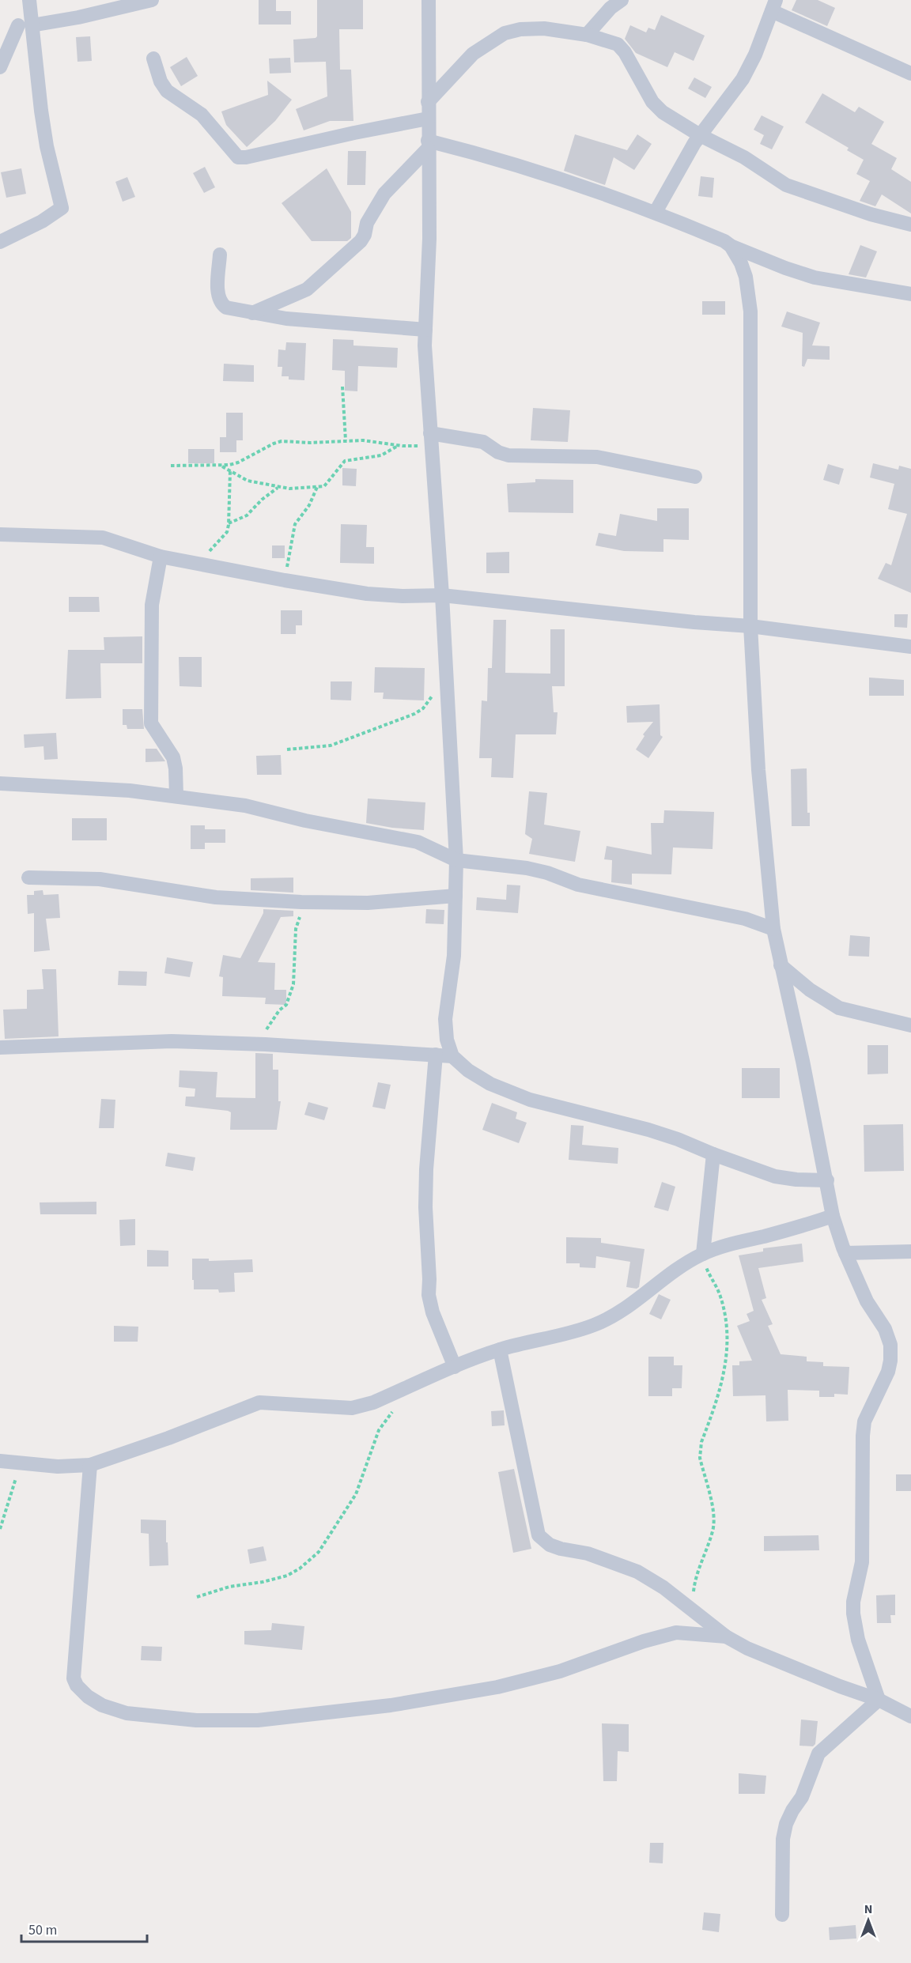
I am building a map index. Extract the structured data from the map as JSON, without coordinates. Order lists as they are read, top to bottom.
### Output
{
  "scale_bar": "50 m",
  "north": "top"
}
